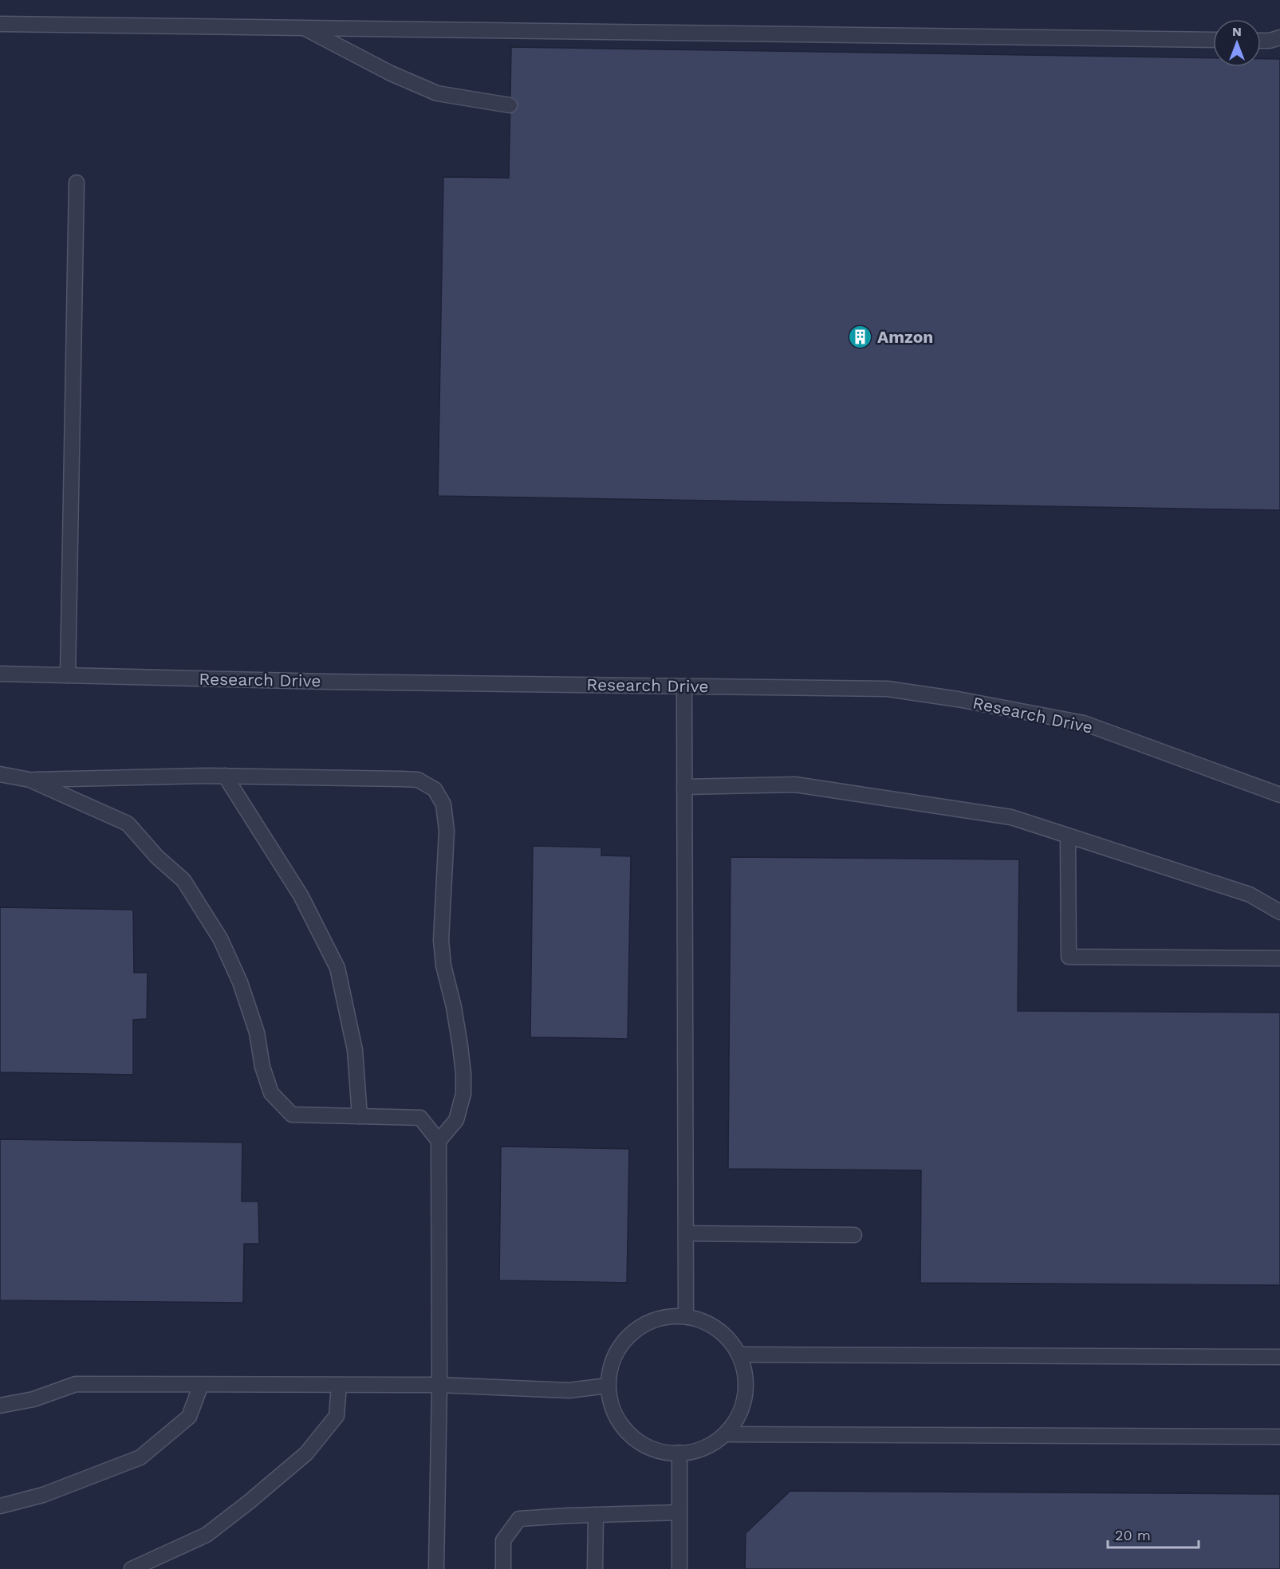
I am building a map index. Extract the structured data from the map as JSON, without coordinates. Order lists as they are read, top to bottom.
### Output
{
  "streets": {
    "street": ["Research Drive"]
  },
  "places": {
    "building": ["Amzon"]
  },
  "scale_bar": "20 m",
  "north": "top"
}
